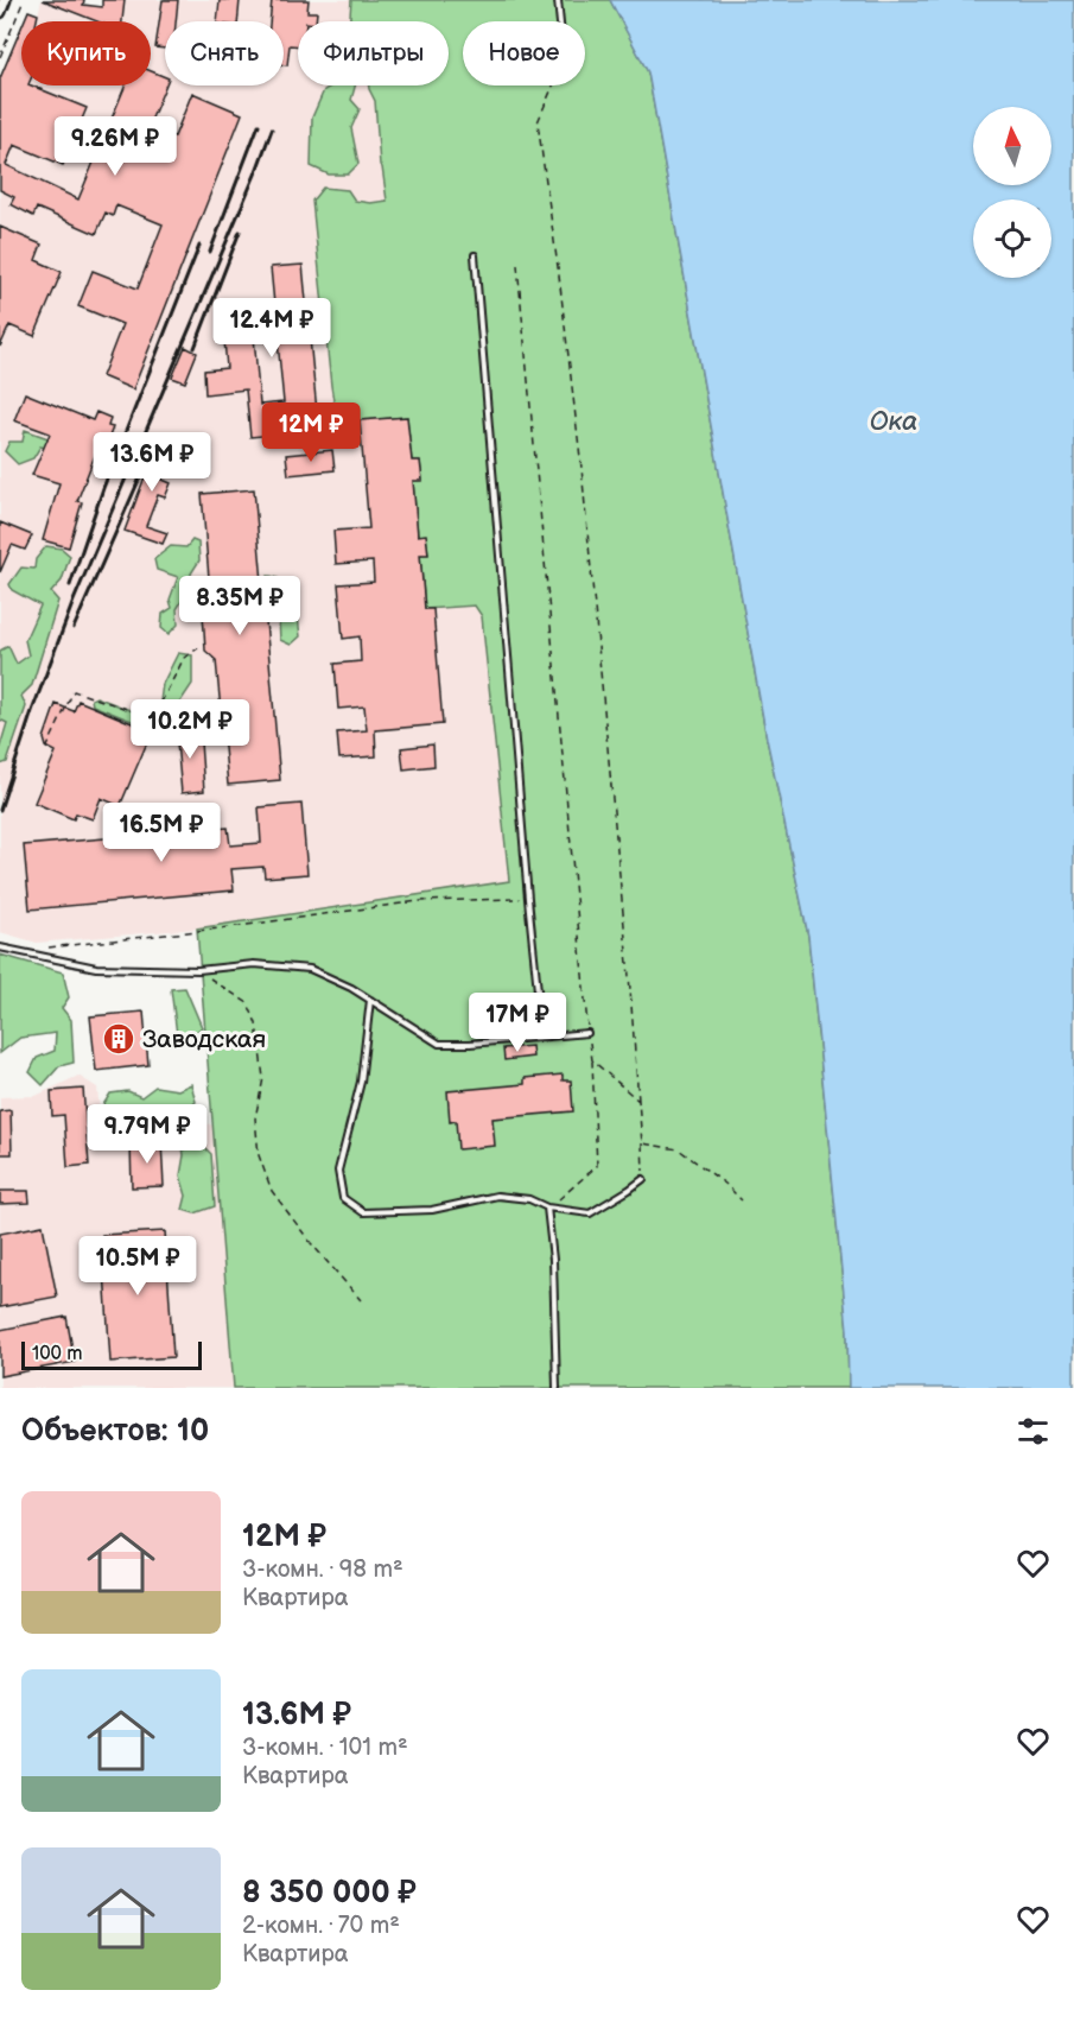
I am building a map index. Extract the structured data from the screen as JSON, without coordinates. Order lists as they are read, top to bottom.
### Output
{
  "water": ["Ока"],
  "places": {
    "building": ["Заводская"]
  },
  "scale_bar": "100 m",
  "north": "top",
  "page": {
    "chip": [
      "Купить",
      "Снять",
      "Фильтры",
      "Новое"
    ],
    "price": [
      "9.26M ₽",
      "12.4M ₽",
      "12M ₽",
      "13.6M ₽",
      "8.35M ₽",
      "10.2M ₽",
      "16.5M ₽",
      "17M ₽",
      "9.79M ₽",
      "10.5M ₽"
    ],
    "scale": "100 m",
    "heading": "Объектов: 10",
    "list": [
      {
        "name": "12M ₽",
        "note": "3-комн. · 98 m² · Квартира"
      },
      {
        "name": "13.6M ₽",
        "note": "3-комн. · 101 m² · Квартира"
      },
      {
        "name": "8 350 000 ₽",
        "note": "2-комн. · 70 m² · Квартира"
      }
    ]
  }
}
